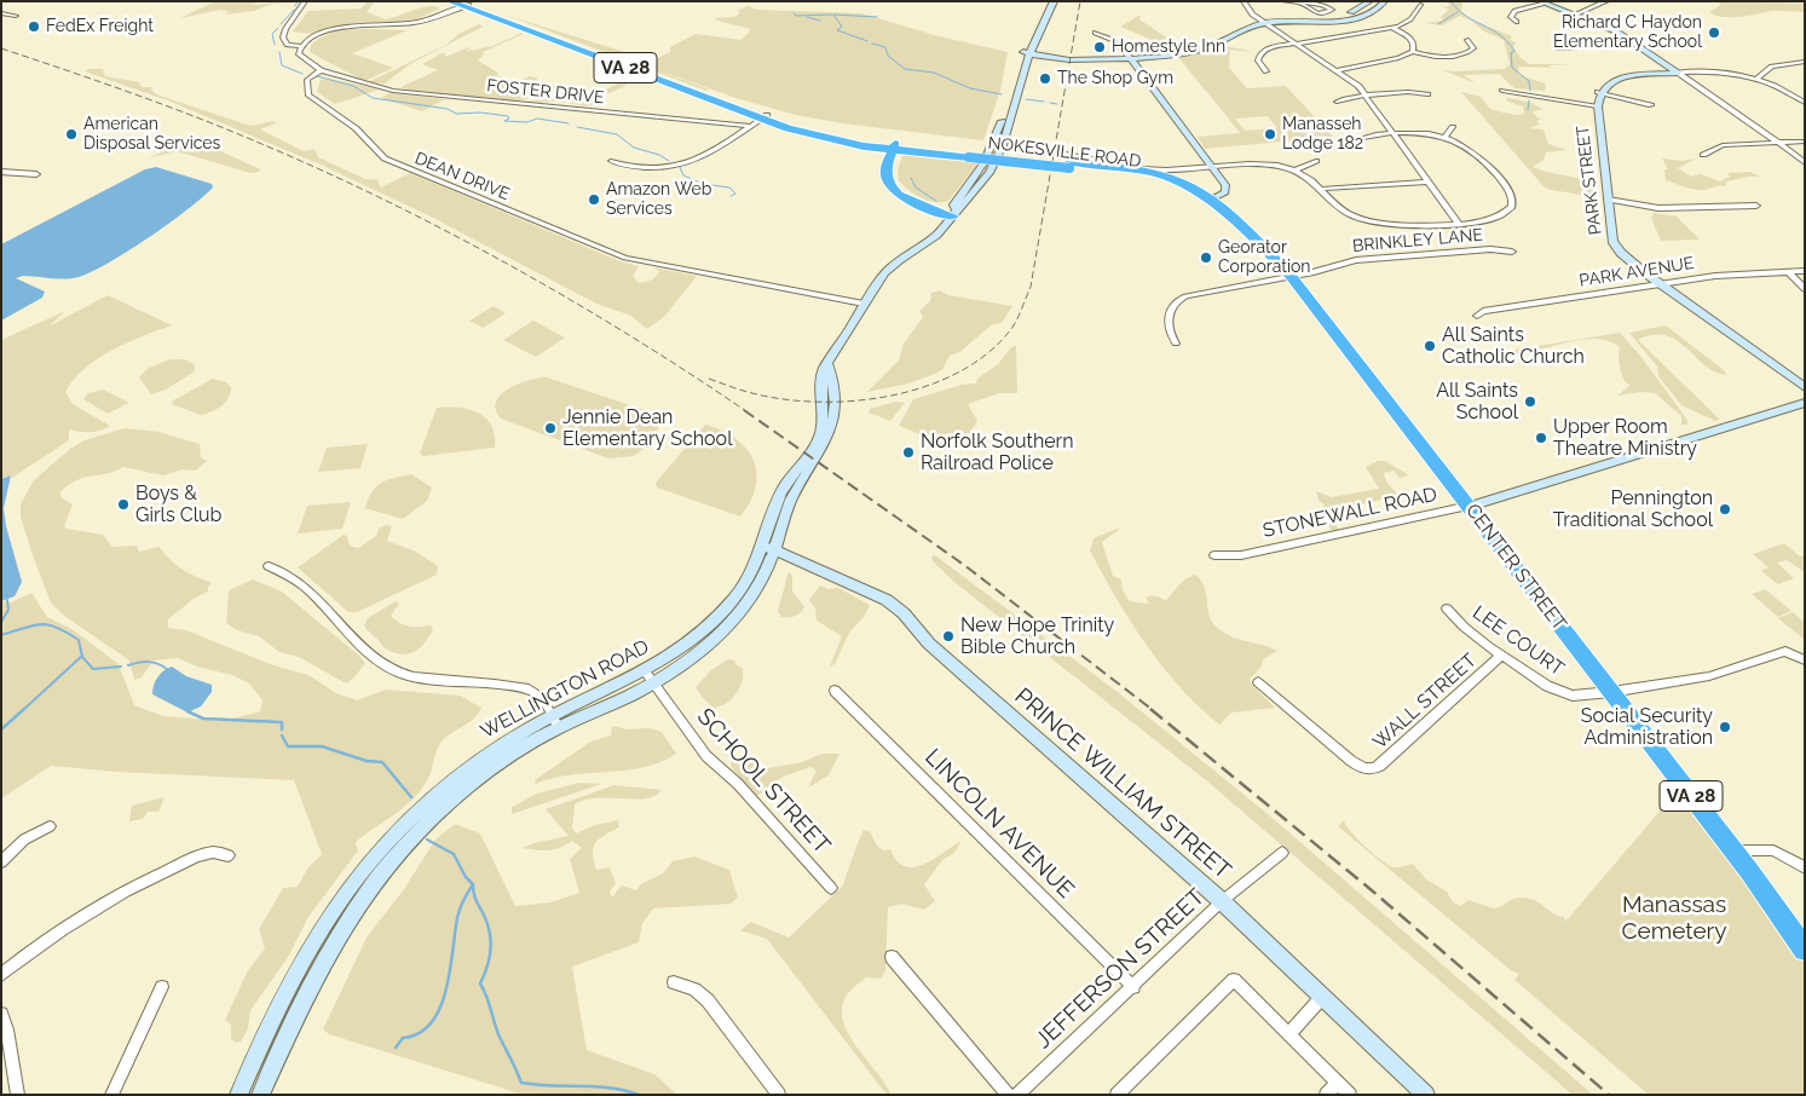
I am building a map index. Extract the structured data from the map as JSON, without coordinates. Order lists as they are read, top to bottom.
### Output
{
  "streets": {
    "highway": ["VA 28", "NOKESVILLE ROAD", "CENTER STREET"],
    "street": [
      "FOSTER DRIVE",
      "DEAN DRIVE",
      "PARK STREET",
      "BRINKLEY LANE",
      "PARK AVENUE",
      "STONEWALL ROAD",
      "LEE COURT",
      "WELLINGTON ROAD",
      "WALL STREET",
      "SCHOOL STREET",
      "PRINCE WILLIAM STREET",
      "LINCOLN AVENUE",
      "JEFFERSON STREET"
    ]
  },
  "crossings": [
    ["VA 28", "CENTER STREET"],
    ["FOSTER DRIVE", "DEAN DRIVE"],
    ["NOKESVILLE ROAD", "CENTER STREET"],
    ["DEAN DRIVE", "WELLINGTON ROAD"],
    ["PARK STREET", "PARK AVENUE"],
    ["BRINKLEY LANE", "CENTER STREET"],
    ["STONEWALL ROAD", "CENTER STREET"],
    ["CENTER STREET", "LEE COURT"],
    ["LEE COURT", "WALL STREET"],
    ["WELLINGTON ROAD", "SCHOOL STREET"],
    ["WELLINGTON ROAD", "PRINCE WILLIAM STREET"],
    ["PRINCE WILLIAM STREET", "JEFFERSON STREET"],
    ["LINCOLN AVENUE", "JEFFERSON STREET"]
  ],
  "parks": ["Manassas Cemetery"],
  "places": [
    "FedEx Freight",
    "Richard C Haydon Elementary School",
    "Homestyle Inn",
    "The Shop Gym",
    "American Disposal Services",
    "Manasseh Lodge 182",
    "Amazon Web Services",
    "Georator Corporation",
    "All Saints Catholic Church",
    "All Saints School",
    "Jennie Dean Elementary School",
    "Upper Room Theatre Ministry",
    "Norfolk Southern Railroad Police",
    "Boys & Girls Club",
    "Pennington Traditional School",
    "New Hope Trinity Bible Church",
    "Social Security Administration"
  ]
}
